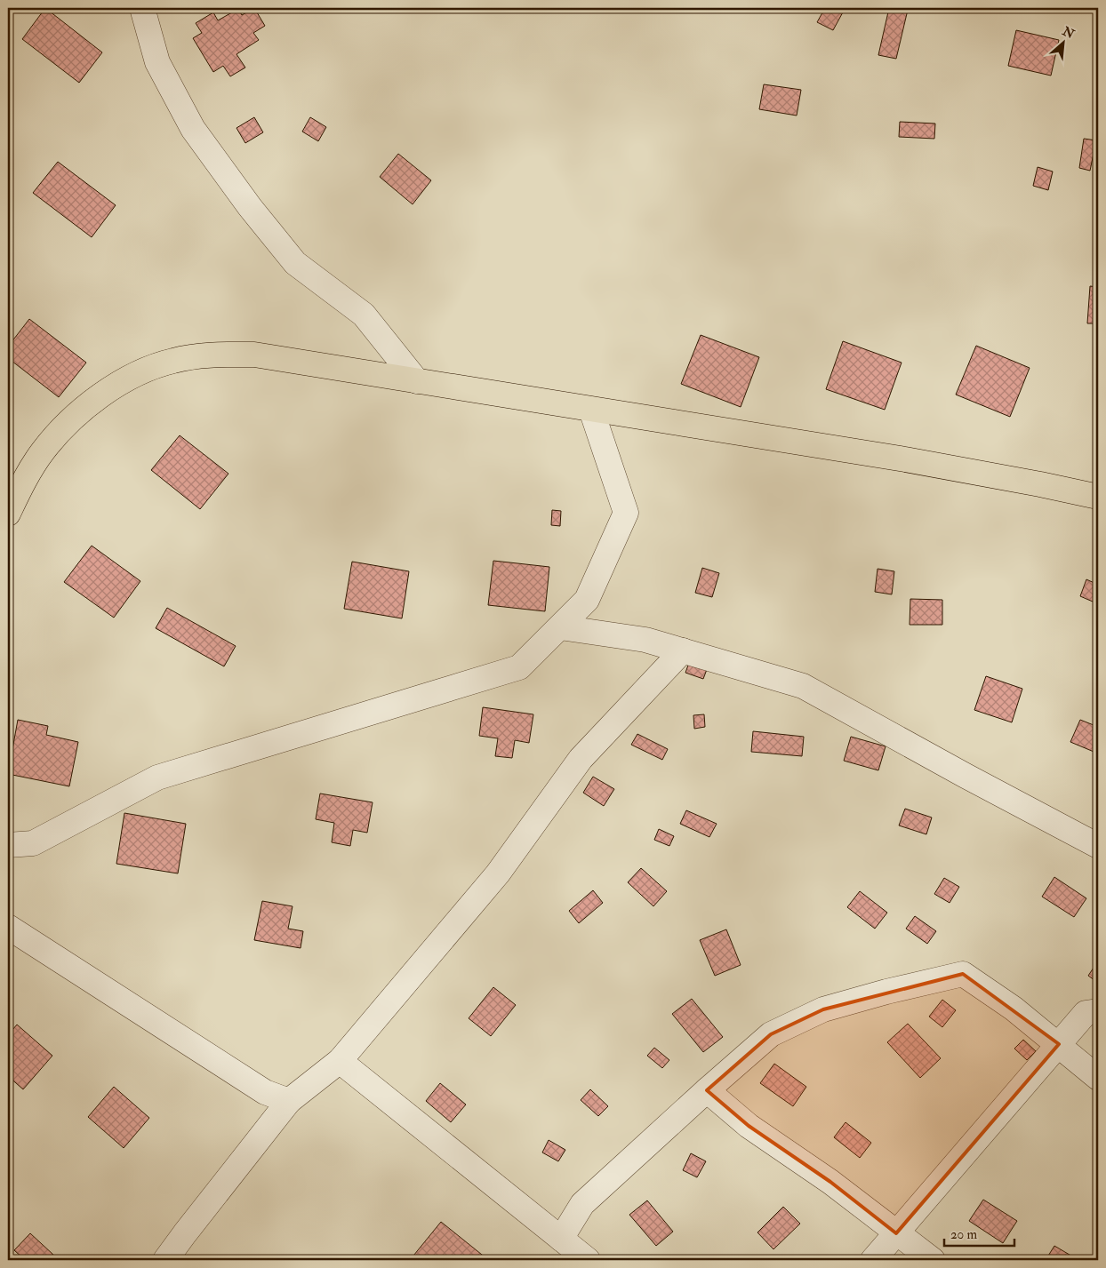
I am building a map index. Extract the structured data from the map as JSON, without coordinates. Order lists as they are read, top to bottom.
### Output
{
  "scale_bar": "20 m",
  "north": "top right"
}
